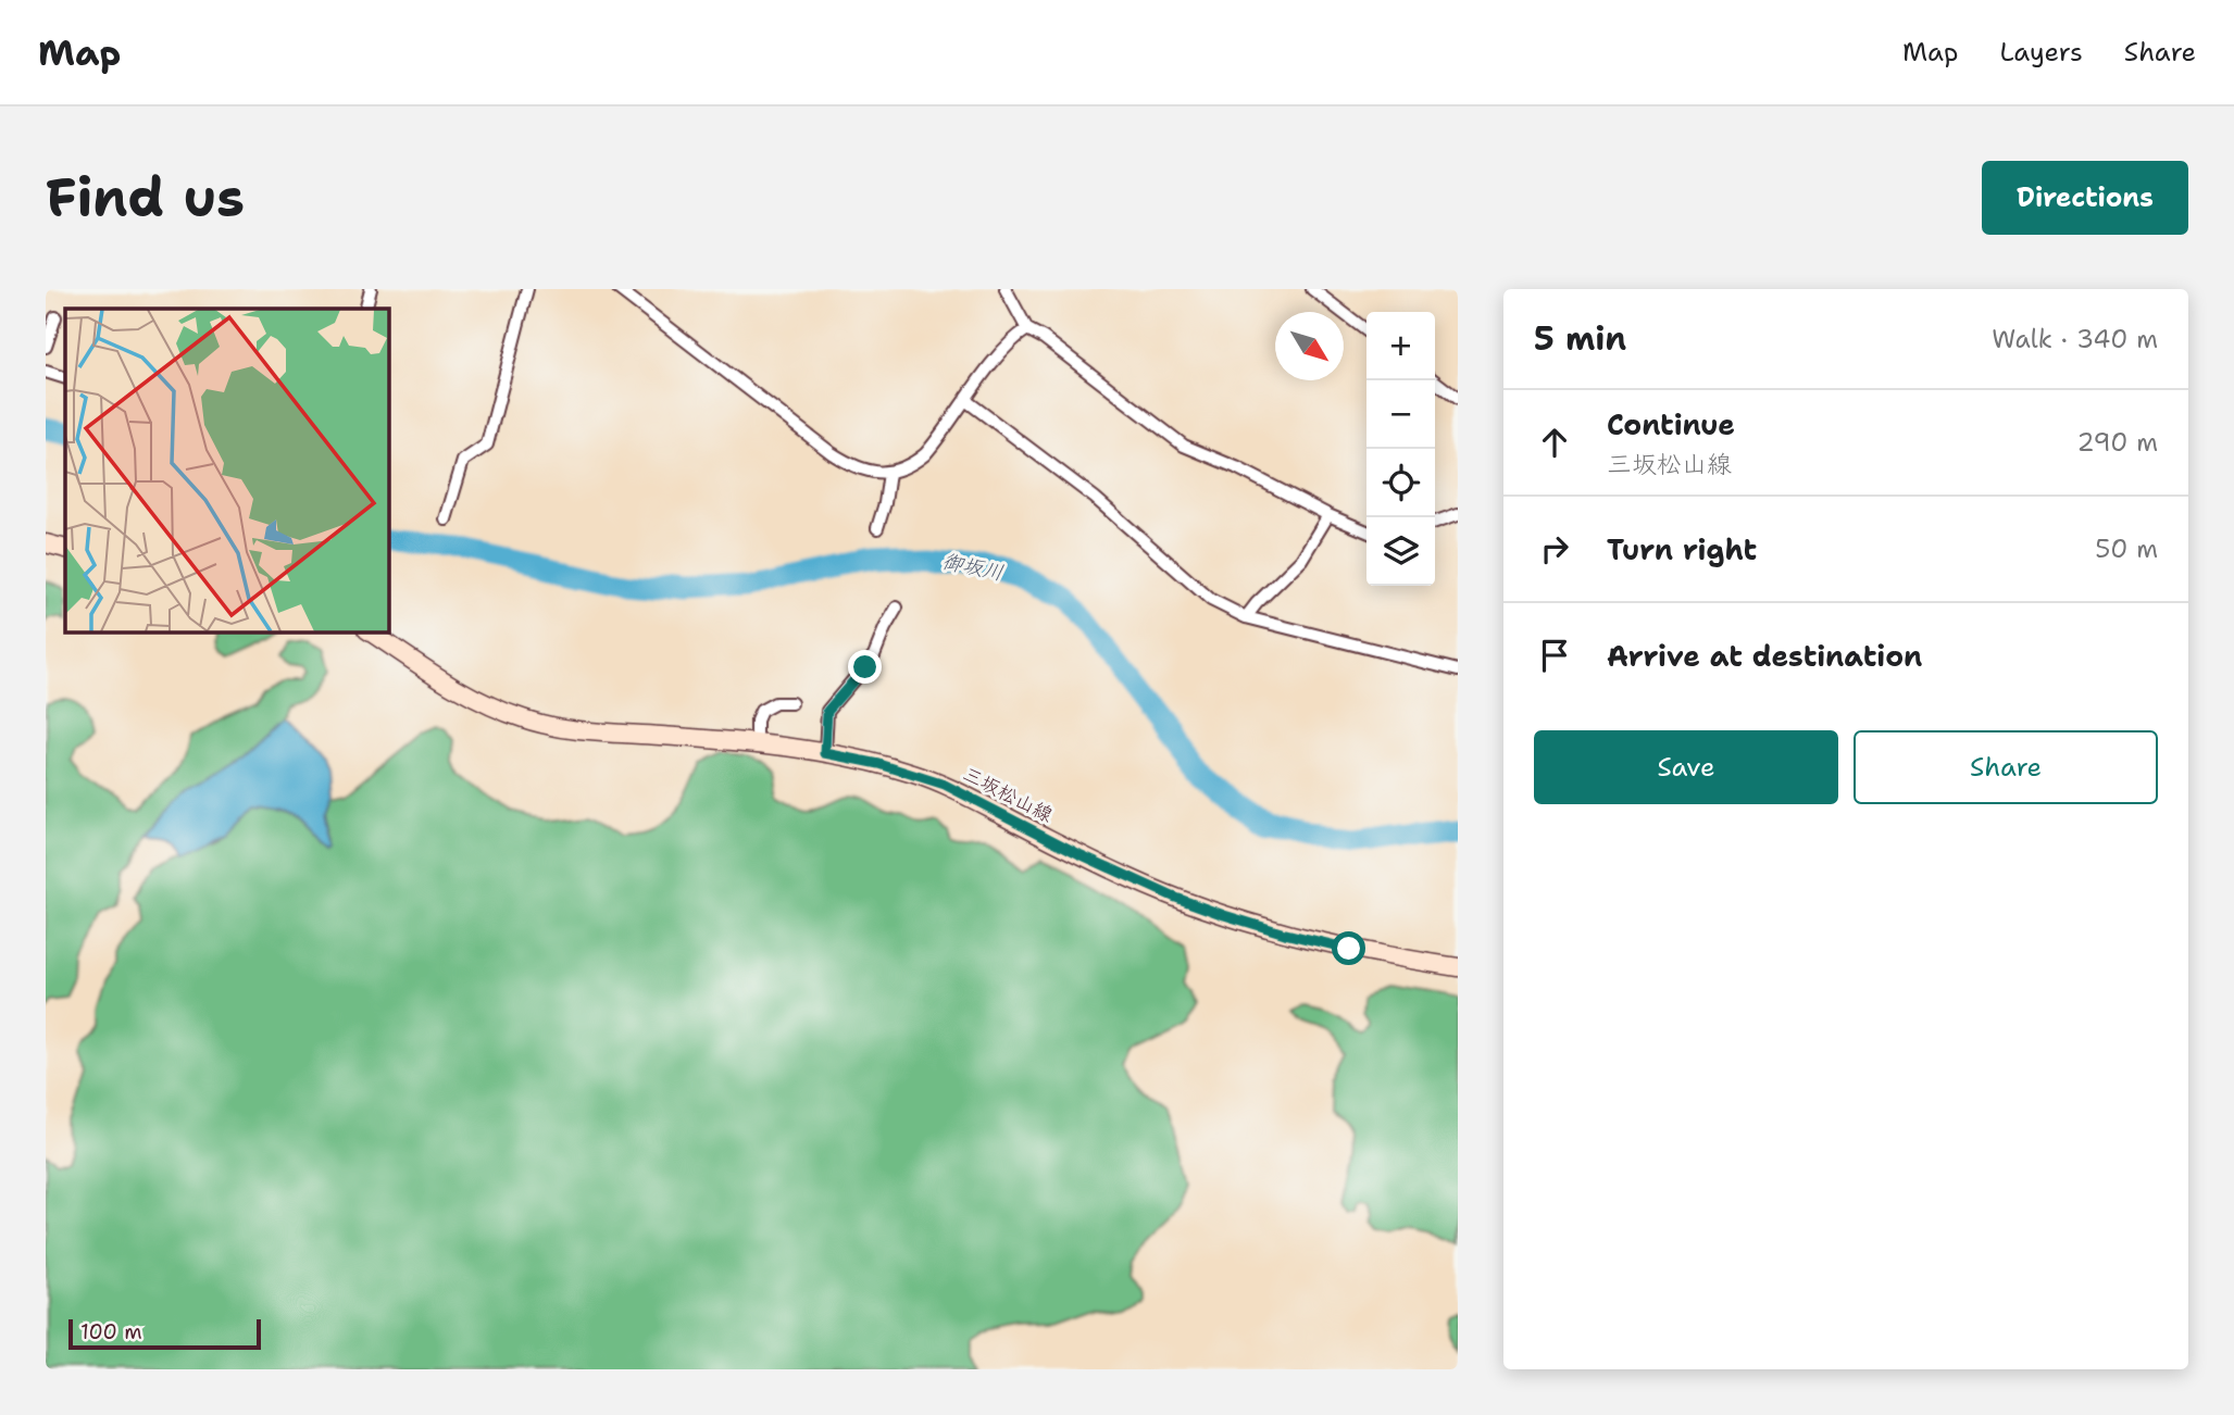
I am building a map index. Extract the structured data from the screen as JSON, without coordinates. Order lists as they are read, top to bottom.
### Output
{
  "streets": {
    "main road": ["三坂松山線"]
  },
  "water": ["御坂川"],
  "scale_bar": "100 m",
  "north": "bottom right",
  "page": {
    "header": "Map",
    "nav": ["Map", "Layers", "Share"],
    "buttons": [
      "Directions",
      ["Save", "Share"]
    ],
    "title": "Find us",
    "heading": ["5 min", "Walk · 340 m"],
    "map_buttons": ["+", "−"],
    "list": [
      ["Continue", "三坂松山線", "290 m"],
      ["Turn right", "50 m"],
      "Arrive at destination"
    ],
    "scale": "100 m"
  }
}
